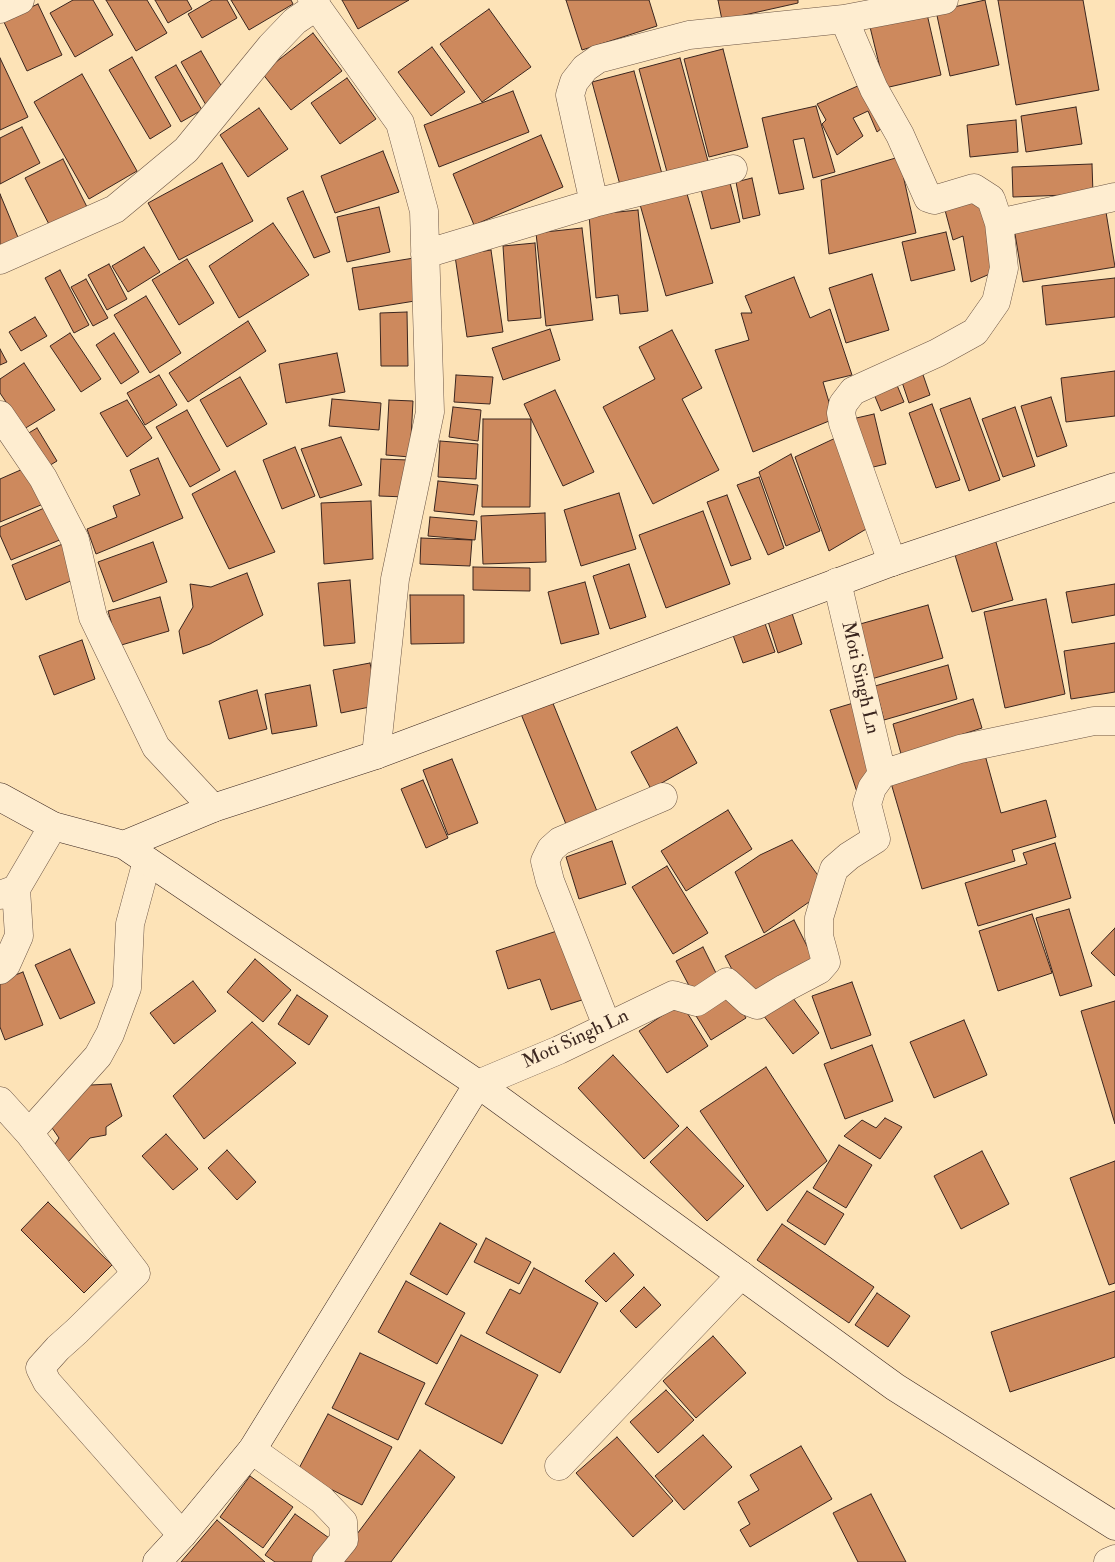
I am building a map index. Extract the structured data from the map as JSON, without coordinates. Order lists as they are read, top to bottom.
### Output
{
  "streets": {
    "street": ["Moti Singh Ln"]
  }
}
